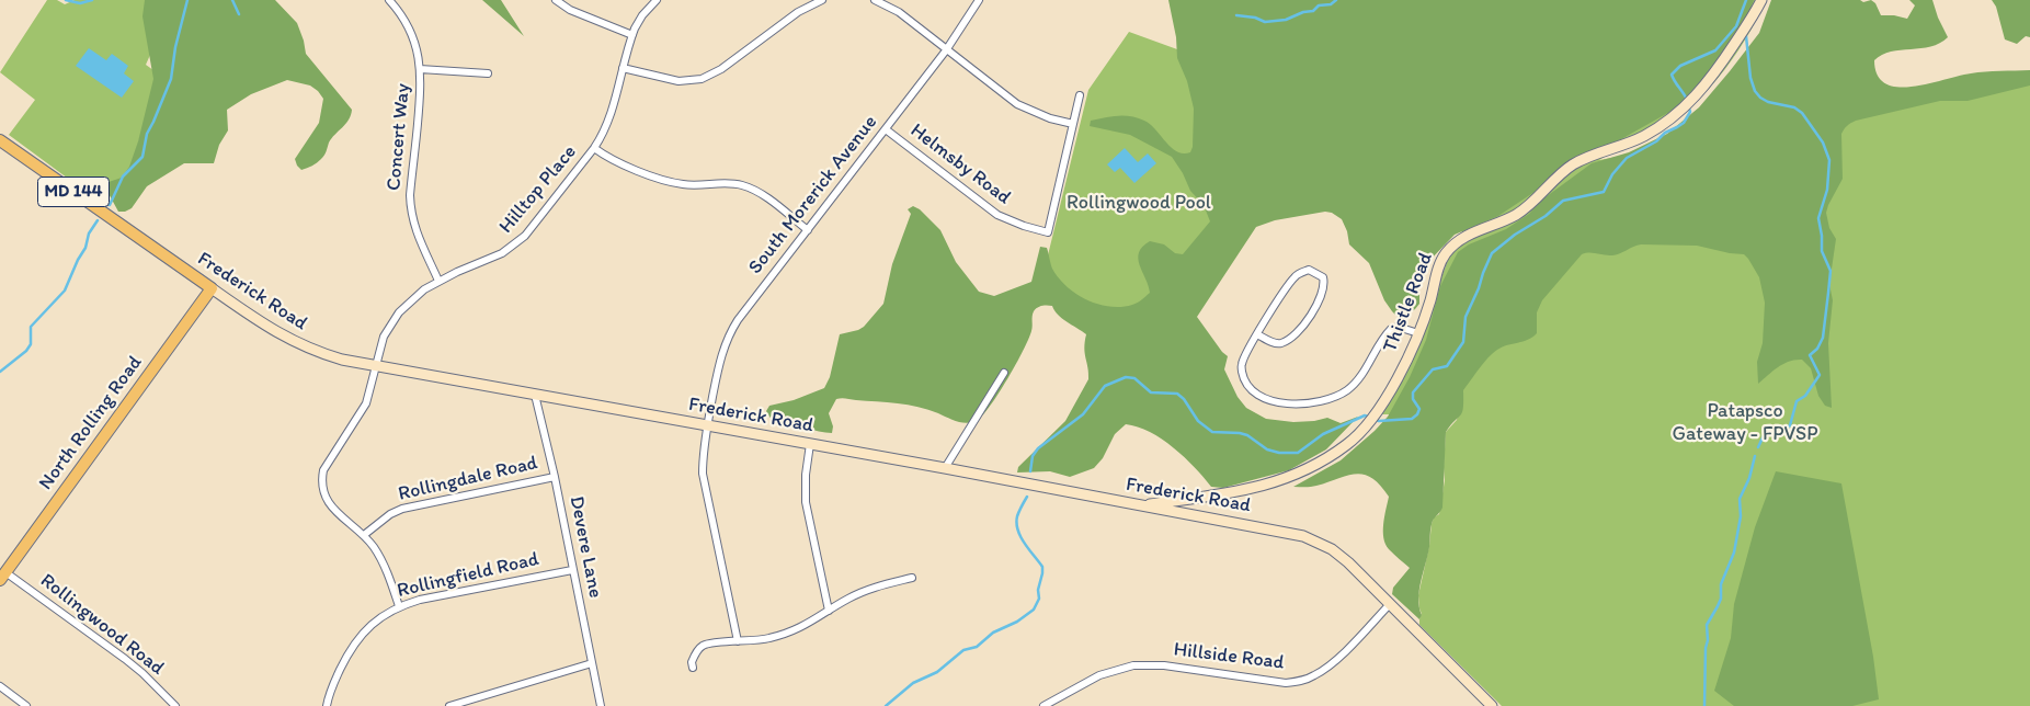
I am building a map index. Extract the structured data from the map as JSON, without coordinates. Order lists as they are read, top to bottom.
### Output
{
  "streets": {
    "main road": [
      "MD 144",
      "Frederick Road",
      "Thistle Road",
      "North Rolling Road"
    ],
    "street": [
      "Concert Way",
      "Helmsby Road",
      "Hilltop Place",
      "South Morerick Avenue",
      "Rollingdale Road",
      "Devere Lane",
      "Rollingfield Road",
      "Rollingwood Road",
      "Hillside Road"
    ]
  },
  "crossings": [
    ["Concert Way", "Hilltop Place"],
    ["Helmsby Road", "South Morerick Avenue"],
    ["Hilltop Place", "Frederick Road"],
    ["Hilltop Place", "Rollingdale Road"],
    ["Hilltop Place", "Rollingfield Road"],
    ["South Morerick Avenue", "Frederick Road"],
    ["Frederick Road", "Thistle Road"],
    ["Frederick Road", "North Rolling Road"],
    ["Frederick Road", "Devere Lane"],
    ["Frederick Road", "Hillside Road"],
    ["North Rolling Road", "Rollingwood Road"],
    ["Rollingdale Road", "Devere Lane"],
    ["Devere Lane", "Rollingfield Road"]
  ],
  "parks": ["Rollingwood Pool", "Patapsco Gateway - FPVSP"]
}
